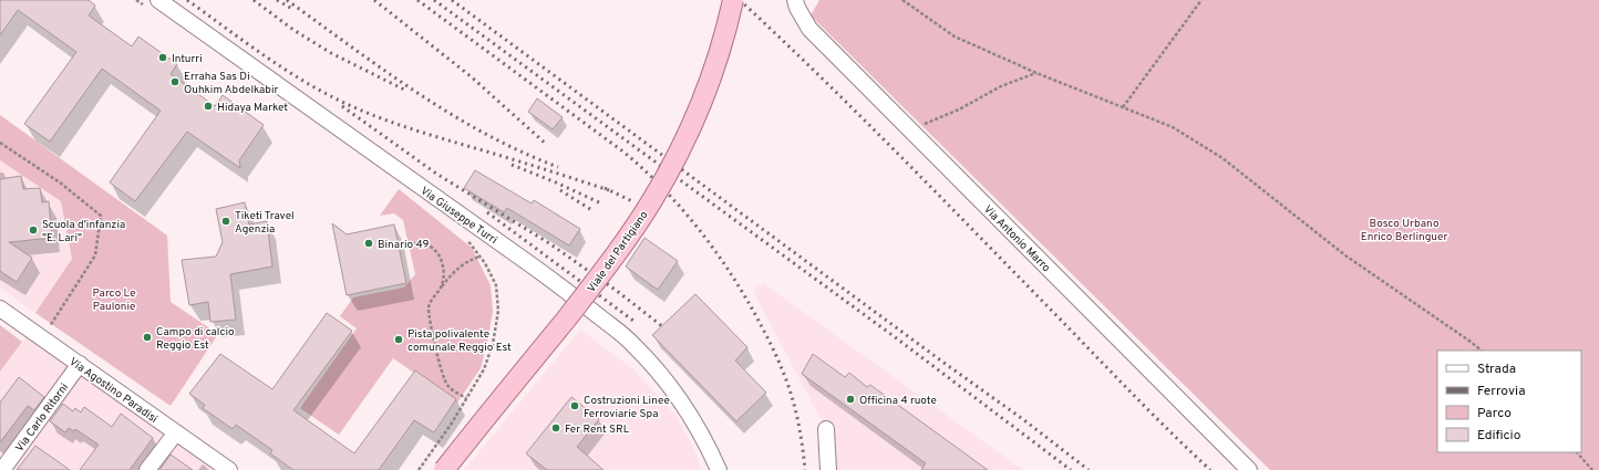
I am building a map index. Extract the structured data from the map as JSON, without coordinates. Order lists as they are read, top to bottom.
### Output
{
  "streets": {
    "main road": ["Viale del Partigiano"],
    "street": [
      "Via Giuseppe Turri",
      "Via Antonio Marro",
      "Via Agostino Paradisi",
      "Via Carlo Ritorni"
    ]
  },
  "crossings": [
    ["Via Agostino Paradisi", "Via Carlo Ritorni"]
  ],
  "parks": ["Bosco Urbano Enrico Berlinguer", "Parco Le Paulonie"],
  "places": [
    "Inturri",
    "Erraha Sas Di Ouhkim Abdelkabir",
    "Hidaya Market",
    "Tiketi Travel Agenzia",
    "Scuola d'infanzia \"E. Lari\"",
    "Binario 49",
    "Campo di calcio Reggio Est",
    "Pista polivalente comunale Reggio Est",
    "Officina 4 ruote",
    "Costruzioni Linee Ferroviarie Spa",
    "Fer Rent SRL"
  ],
  "legend": [
    "Strada",
    "Ferrovia",
    "Parco",
    "Edificio"
  ]
}
